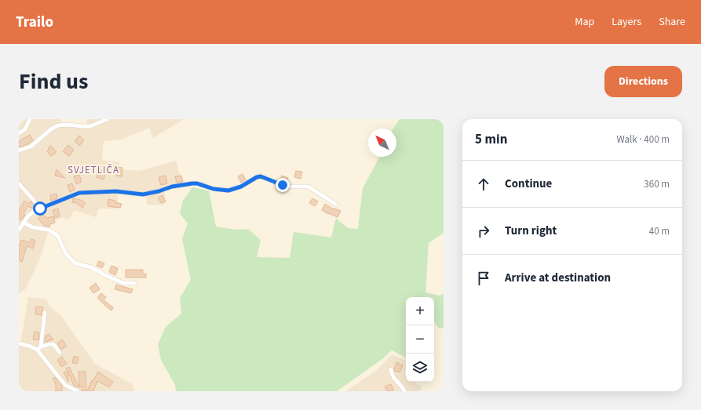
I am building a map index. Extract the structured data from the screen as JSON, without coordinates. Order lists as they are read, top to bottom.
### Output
{
  "districts": ["SVJETLIČA"],
  "north": "top left",
  "page": {
    "header": "Trailo",
    "nav": ["Map", "Layers", "Share"],
    "title": "Find us",
    "buttons": "Directions",
    "heading": ["5 min", "Walk · 400 m"],
    "list": [
      ["Continue", "360 m"],
      ["Turn right", "40 m"],
      "Arrive at destination"
    ],
    "map_buttons": ["+", "−"]
  }
}
